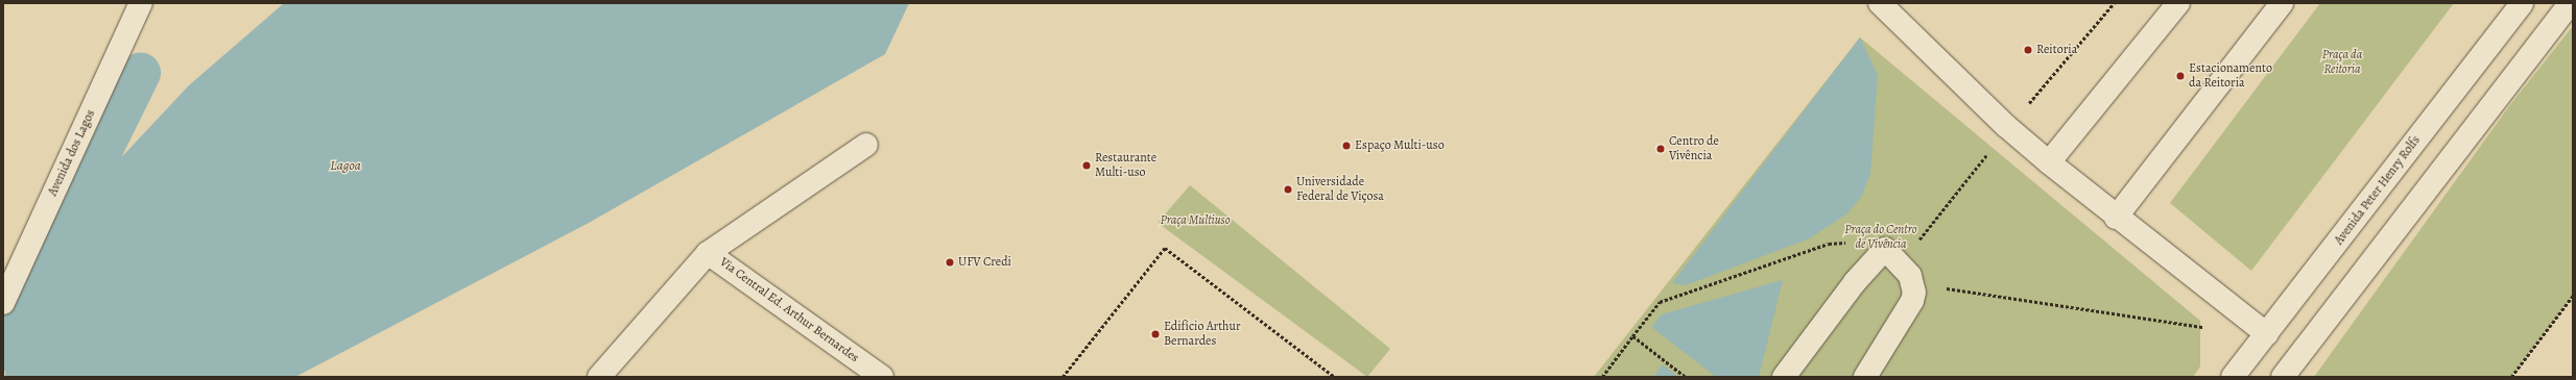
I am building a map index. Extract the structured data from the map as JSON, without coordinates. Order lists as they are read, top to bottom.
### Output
{
  "streets": {
    "main road": ["Avenida dos Lagos", "Avenida Peter Henry Rolfs", "Via Central Ed. Arthur Bernardes"]
  },
  "water": ["Lagoa"],
  "parks": ["Praça da Reitoria", "Praça Multiuso", "Praça do Centro de Vivência"],
  "places": [
    "Reitoria",
    "Estacionamento da Reitoria",
    "Espaço Multi-uso",
    "Centro de Vivência",
    "Restaurante Multi-uso",
    "Universidade Federal de Viçosa",
    "UFV Credi",
    "Edifício Arthur Bernardes"
  ]
}
